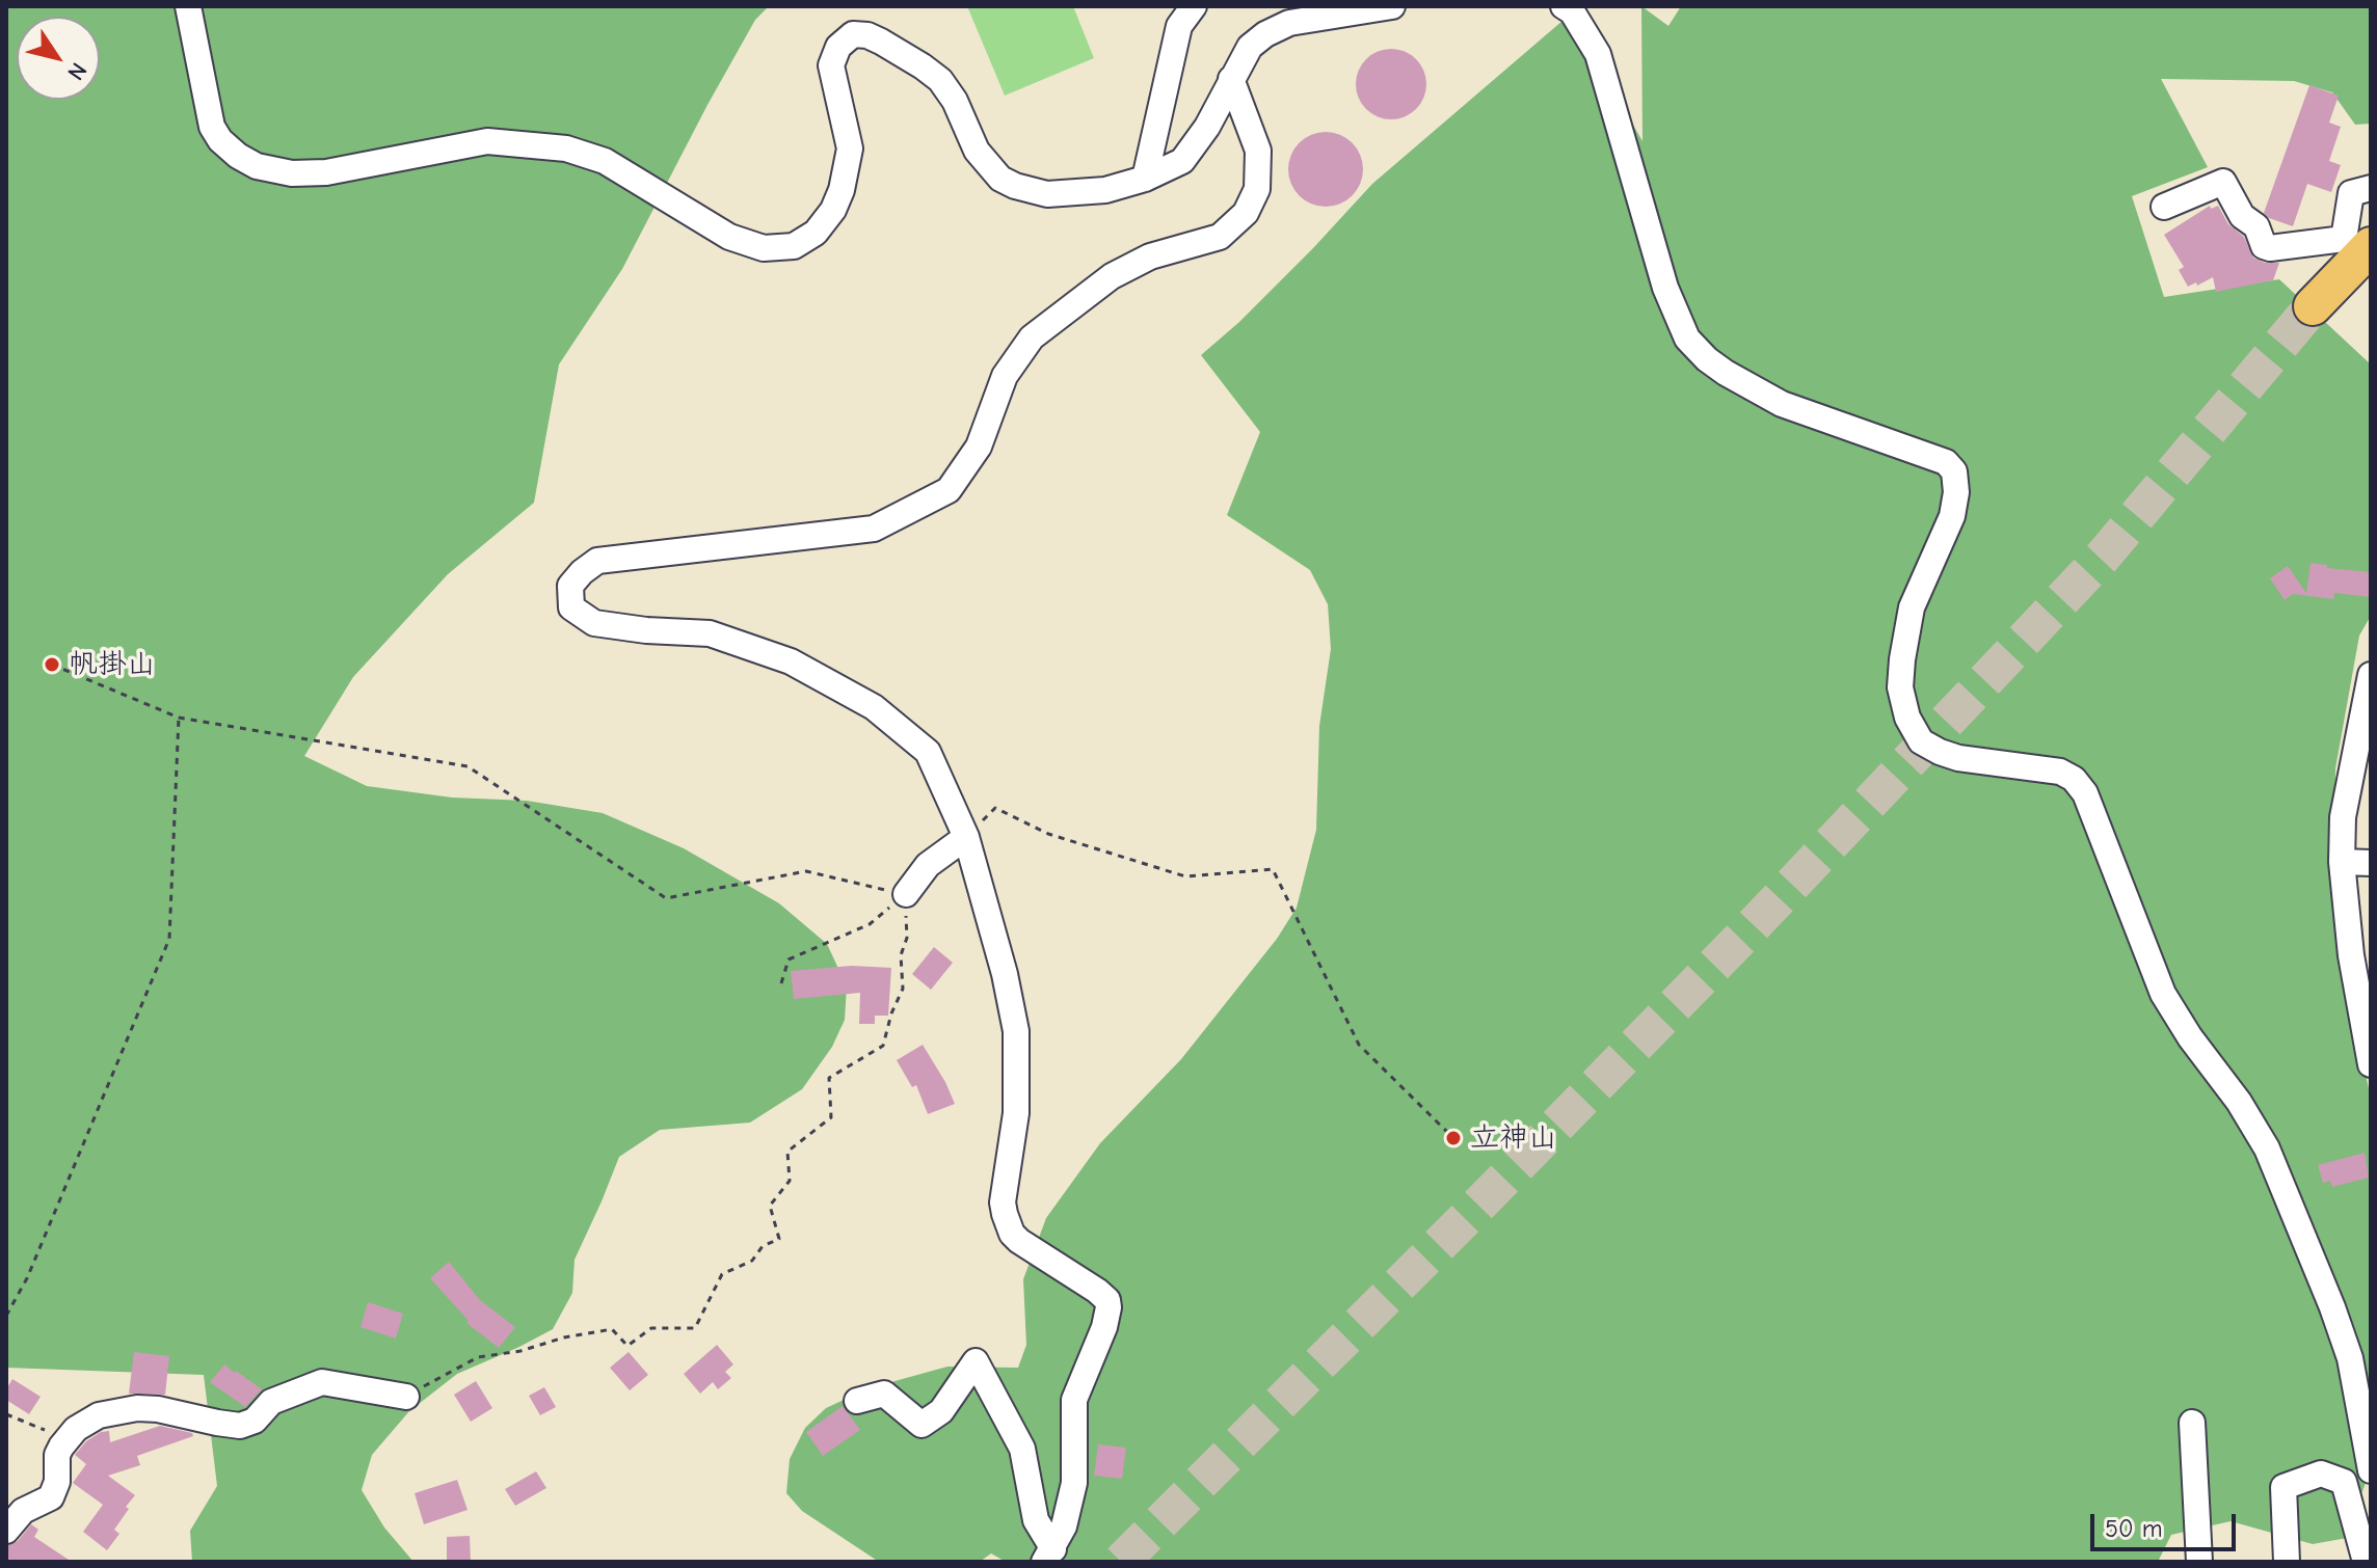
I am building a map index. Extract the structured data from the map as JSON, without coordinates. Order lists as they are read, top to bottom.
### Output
{
  "places": ["帆掛山", "立神山"],
  "scale_bar": "50 m",
  "north": "bottom right"
}
